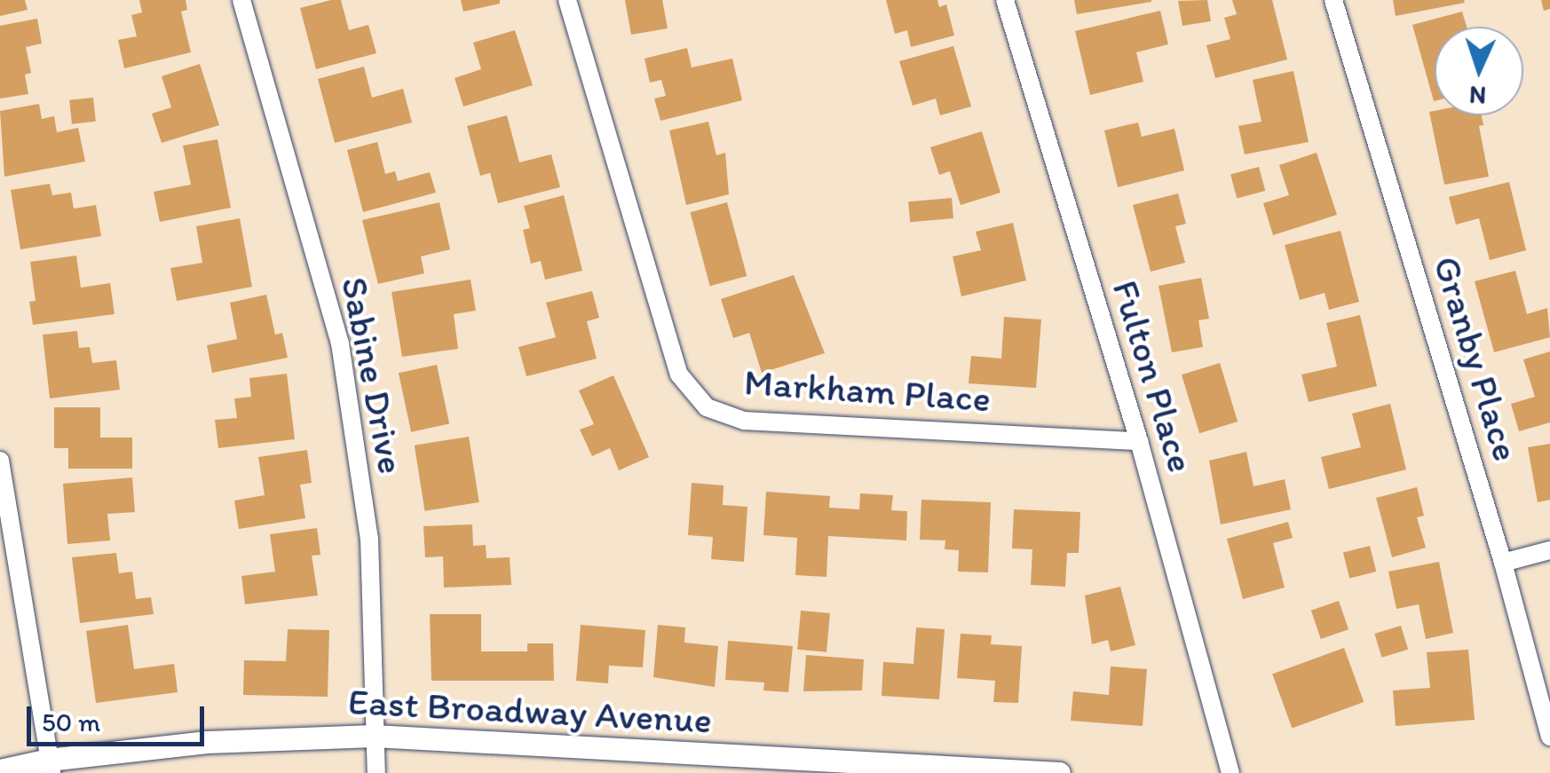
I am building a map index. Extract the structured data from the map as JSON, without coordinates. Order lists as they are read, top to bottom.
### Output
{
  "streets": {
    "street": [
      "Granby Place",
      "Sabine Drive",
      "Fulton Place",
      "Markham Place",
      "East Broadway Avenue"
    ]
  },
  "crossings": [
    ["Sabine Drive", "East Broadway Avenue"],
    ["Fulton Place", "Markham Place"]
  ],
  "scale_bar": "50 m",
  "north": "bottom"
}
